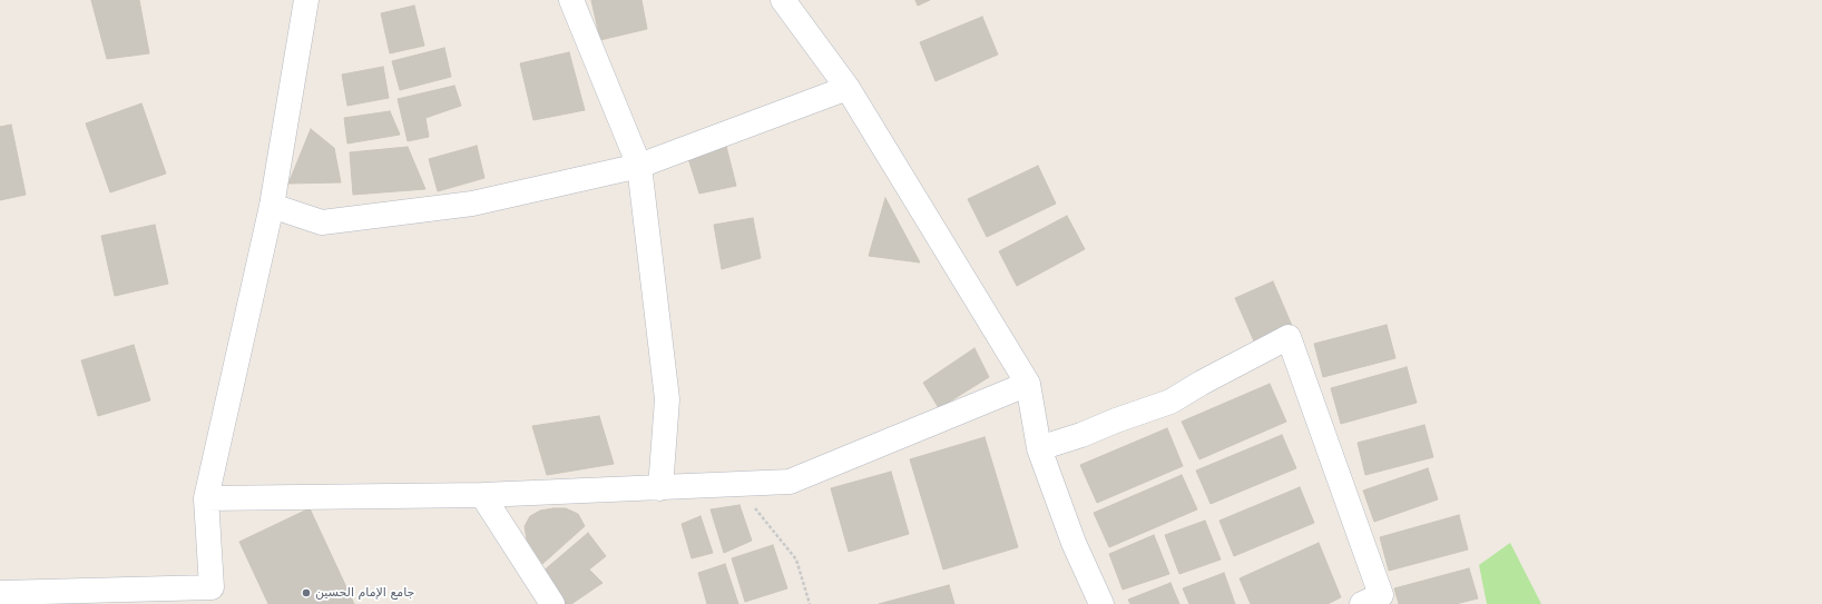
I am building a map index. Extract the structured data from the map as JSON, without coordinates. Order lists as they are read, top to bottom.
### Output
{
  "places": ["جامع الإمام الحسين"]
}
